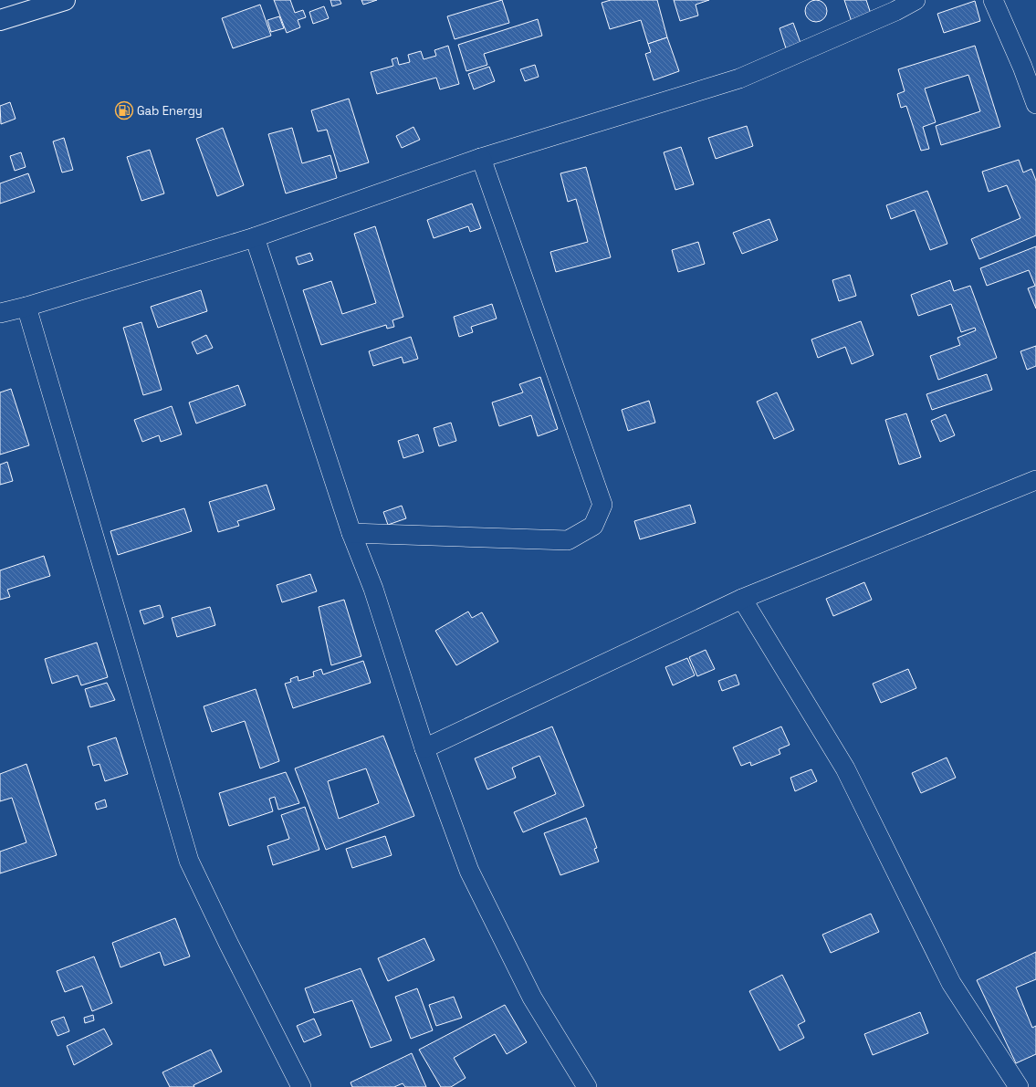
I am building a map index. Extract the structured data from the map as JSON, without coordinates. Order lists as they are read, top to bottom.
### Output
{
  "places": {
    "fuel station": ["Gab Energy"]
  }
}
